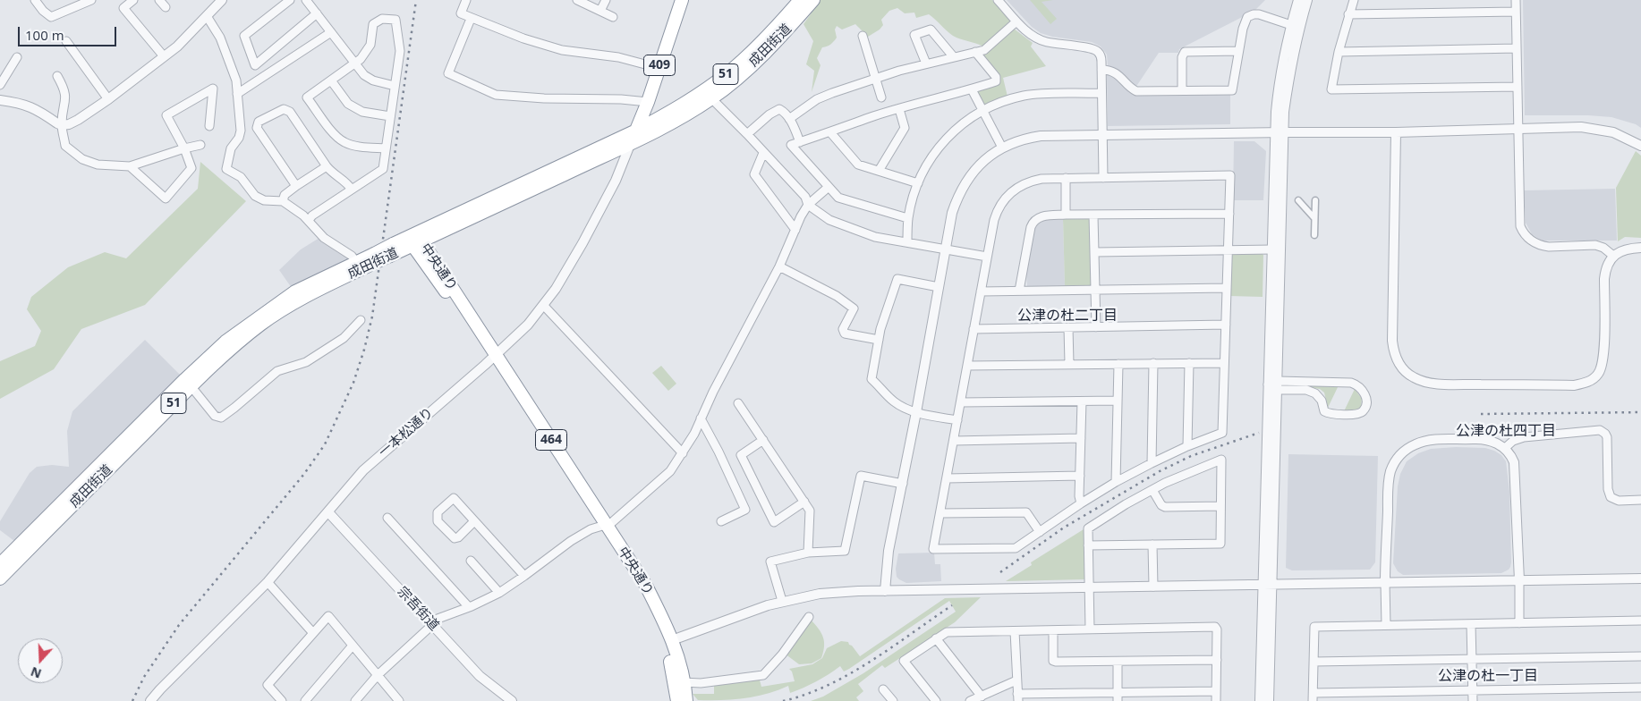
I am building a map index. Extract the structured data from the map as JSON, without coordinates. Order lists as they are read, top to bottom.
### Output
{
  "streets": {
    "highway": [
      "成田街道",
      "409",
      "51",
      "中央通り",
      "464"
    ],
    "street": ["一本松通り", "宗吾街道"]
  },
  "crossings": [
    ["成田街道", "409"],
    ["成田街道", "中央通り"],
    ["成田街道", "一本松通り"],
    ["409", "一本松通り"],
    ["中央通り", "一本松通り"],
    ["一本松通り", "宗吾街道"]
  ],
  "districts": ["公津の杜二丁目", "公津の杜四丁目", "公津の杜一丁目"],
  "scale_bar": "100 m",
  "north": "bottom"
}
